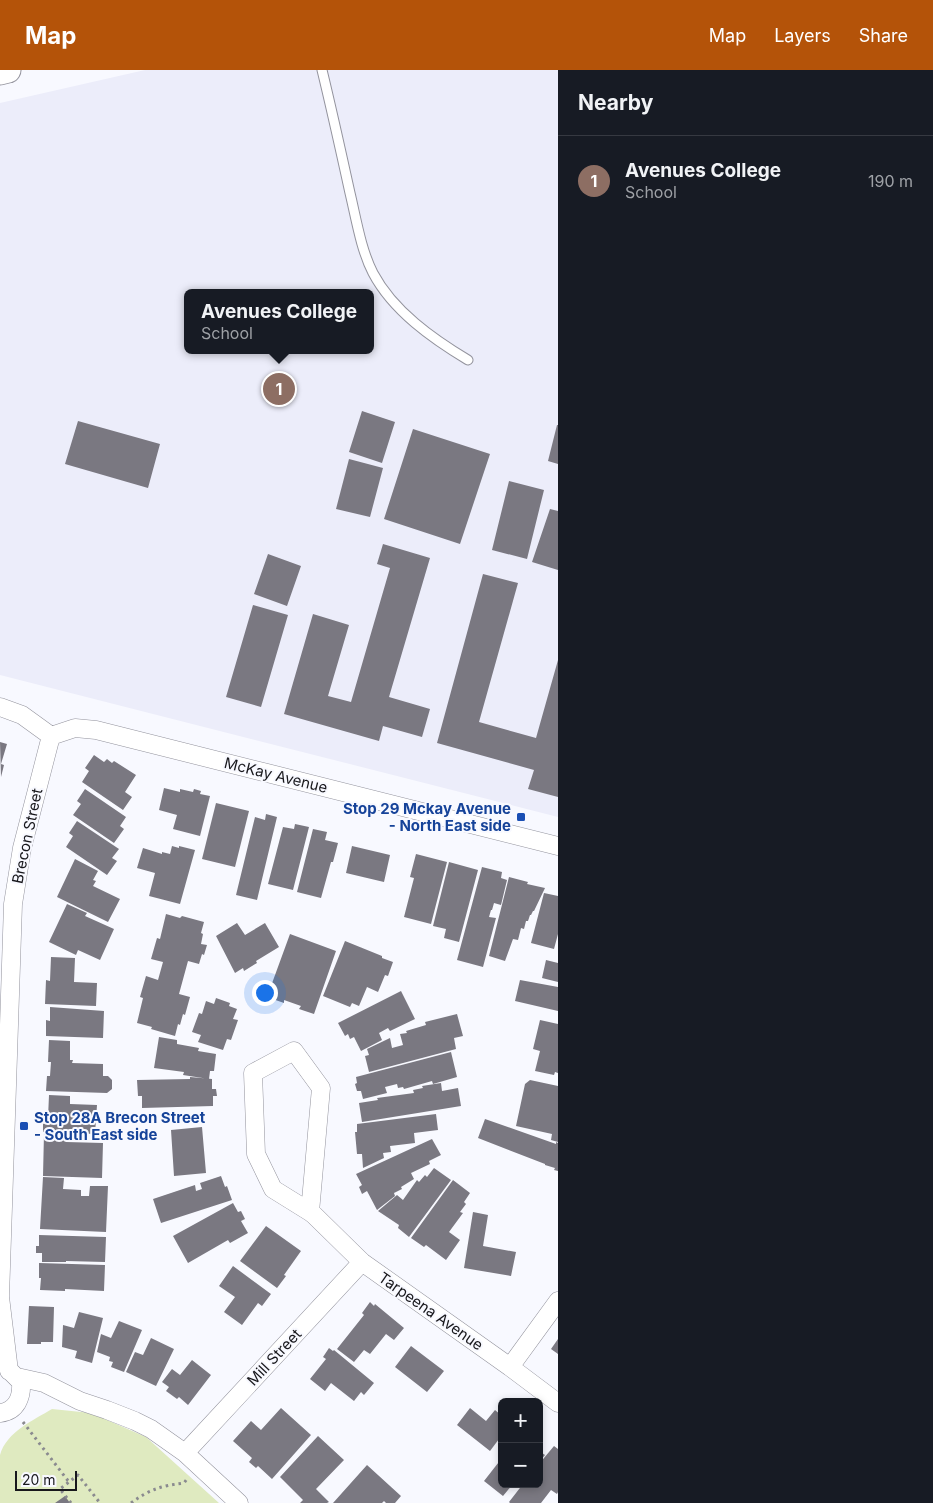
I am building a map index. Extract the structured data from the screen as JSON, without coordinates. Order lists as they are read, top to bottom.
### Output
{
  "streets": {
    "street": [
      "McKay Avenue",
      "Brecon Street",
      "Tarpeena Avenue",
      "Mill Street"
    ]
  },
  "crossings": [
    ["McKay Avenue", "Brecon Street"],
    ["Tarpeena Avenue", "Mill Street"]
  ],
  "places": {
    "transit": ["Stop 29 Mckay Avenue - North East side", "Stop 28A Brecon Street - South East side"]
  },
  "scale_bar": "20 m",
  "page": {
    "header": "Map",
    "nav": ["Map", "Layers", "Share"],
    "heading": "Nearby",
    "list": [
      {
        "mark": "1",
        "name": "Avenues College",
        "note": "School",
        "value": "190 m"
      }
    ],
    "popup": ["Avenues College", "School"],
    "pins": "1",
    "map_buttons": ["+", "−"],
    "scale": "20 m"
  }
}
